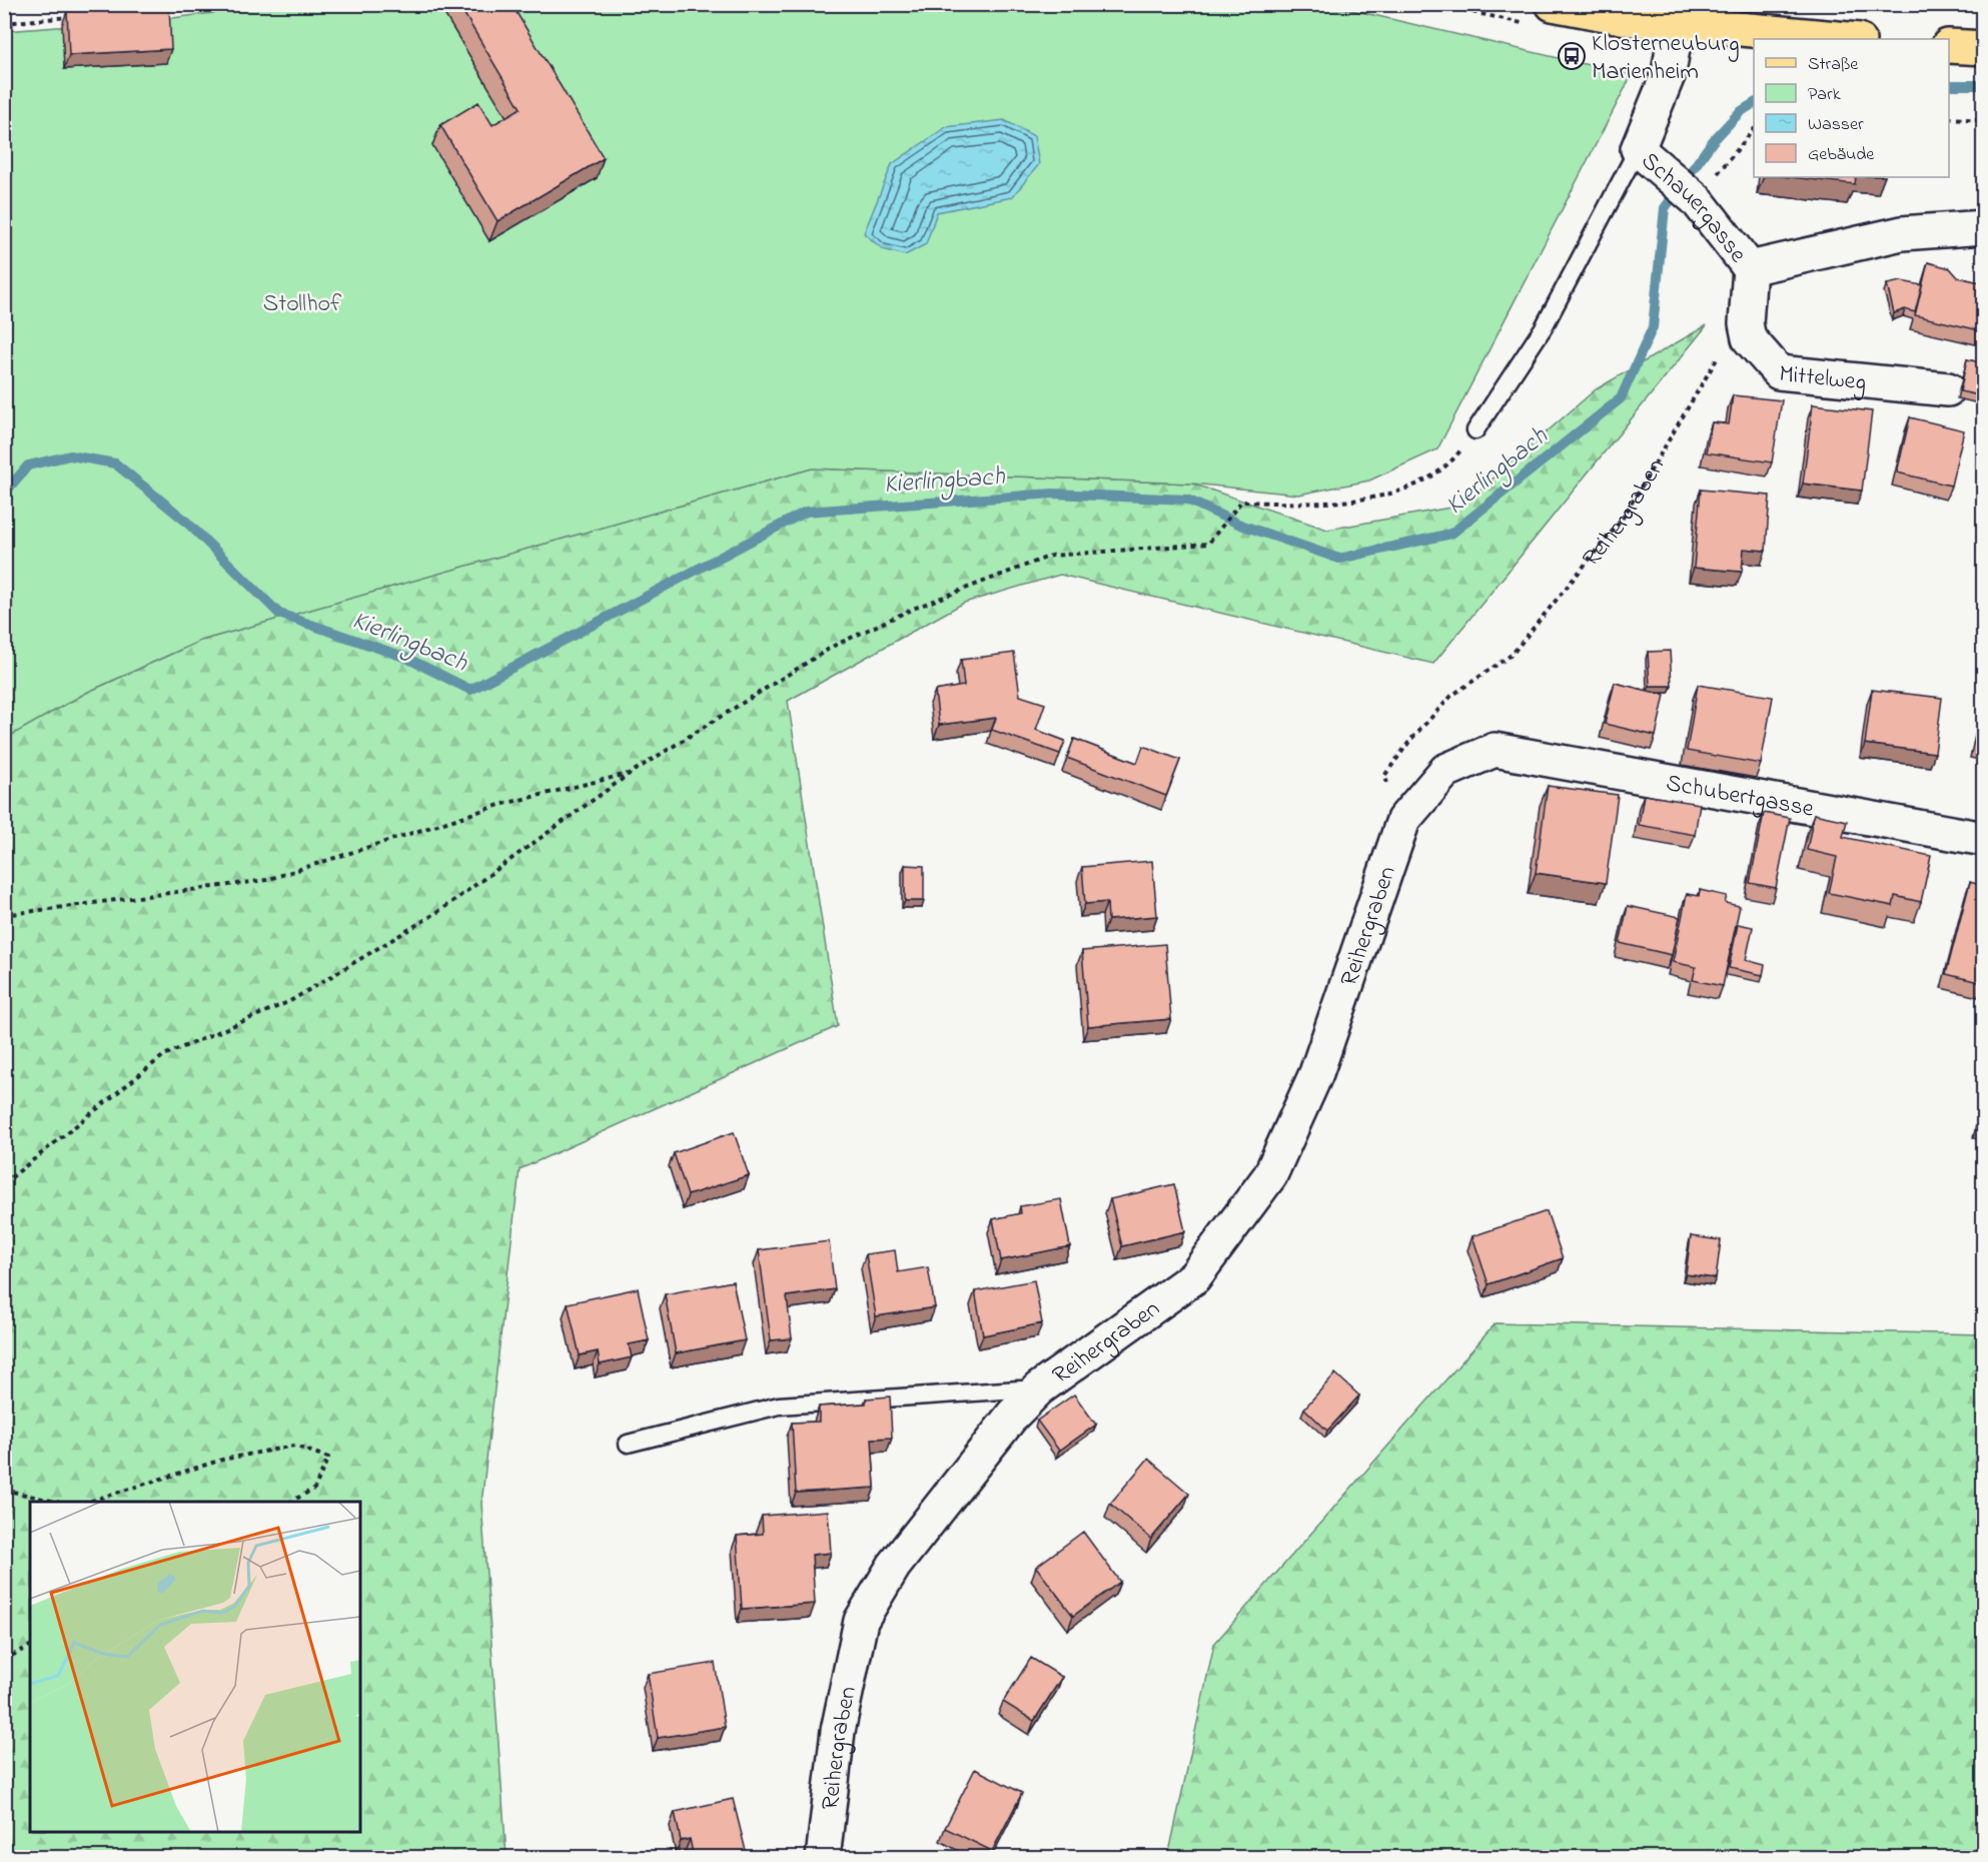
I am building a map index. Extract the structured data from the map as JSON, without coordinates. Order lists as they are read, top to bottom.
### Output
{
  "streets": {
    "street": [
      "Schauergasse",
      "Mittelweg",
      "Reihergraben",
      "Schubertgasse"
    ]
  },
  "crossings": [
    ["Mittelweg", "Reihergraben"],
    ["Reihergraben", "Schubertgasse"]
  ],
  "water": ["Kierlingbach"],
  "parks": ["Stollhof"],
  "places": {
    "bus stop": ["Klosterneuburg Marienheim"]
  },
  "legend": [
    "Straße",
    "Park",
    "Wasser",
    "Gebäude"
  ]
}
